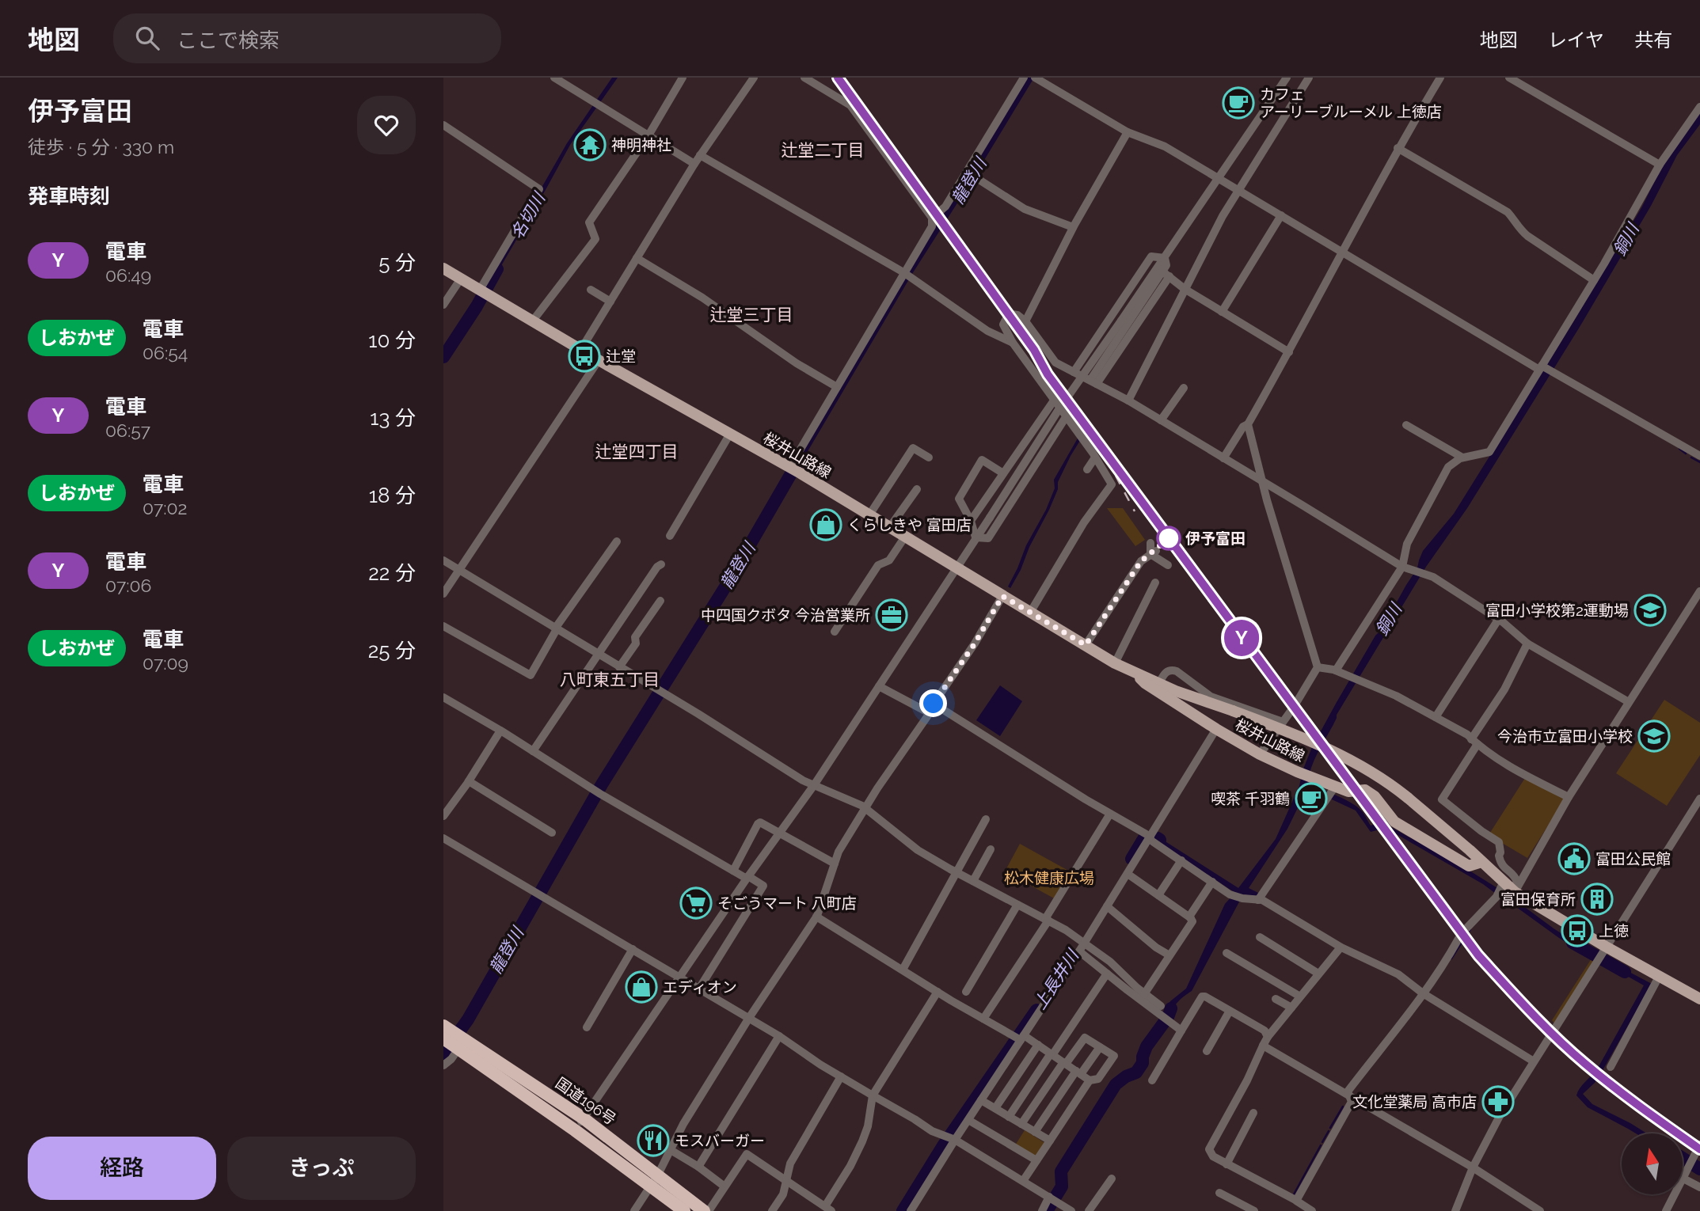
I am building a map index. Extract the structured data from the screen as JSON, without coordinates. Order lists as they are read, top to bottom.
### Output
{
  "streets": {
    "highway": ["国道196号"],
    "main road": ["桜井山路線"]
  },
  "districts": [
    "辻堂二丁目",
    "辻堂三丁目",
    "辻堂四丁目",
    "八町東五丁目"
  ],
  "water": [
    "龍登川",
    "名切川",
    "銅川",
    "上長井川"
  ],
  "parks": ["松木健康広場"],
  "places": {
    "cafe": ["カフェ アーリーブルーメル 上徳店", "喫茶 千羽鶴"],
    "temple": ["神明神社"],
    "bus stop": ["辻堂", "上徳"],
    "shop": ["くらしきや 富田店", "エディオン"],
    "other": ["伊予富田"],
    "school or university": ["富田小学校第2運動場", "今治市立富田小学校"],
    "office": ["中四国クボタ 今治営業所"],
    "public building": ["富田公民館"],
    "building": ["富田保育所"],
    "supermarket": ["そごうマート 八町店"],
    "pharmacy": ["文化堂薬局 高市店"],
    "restaurant": ["モスバーガー"]
  },
  "north": "top",
  "page": {
    "header": "地図",
    "search": "ここで検索",
    "nav": ["地図", "レイヤ", "共有"],
    "heading": [
      ["伊予富田", "徒歩 · 5 分 · 330 m"],
      "発車時刻"
    ],
    "on_map": "Y",
    "list": [
      {
        "mark": "Y",
        "name": "電車",
        "note": "06:49",
        "value": "5 分"
      },
      {
        "mark": "しおかぜ",
        "name": "電車",
        "note": "06:54",
        "value": "10 分"
      },
      {
        "mark": "Y",
        "name": "電車",
        "note": "06:57",
        "value": "13 分"
      },
      {
        "mark": "しおかぜ",
        "name": "電車",
        "note": "07:02",
        "value": "18 分"
      },
      {
        "mark": "Y",
        "name": "電車",
        "note": "07:06",
        "value": "22 分"
      },
      {
        "mark": "しおかぜ",
        "name": "電車",
        "note": "07:09",
        "value": "25 分"
      }
    ],
    "buttons": ["経路", "きっぷ"]
  }
}
